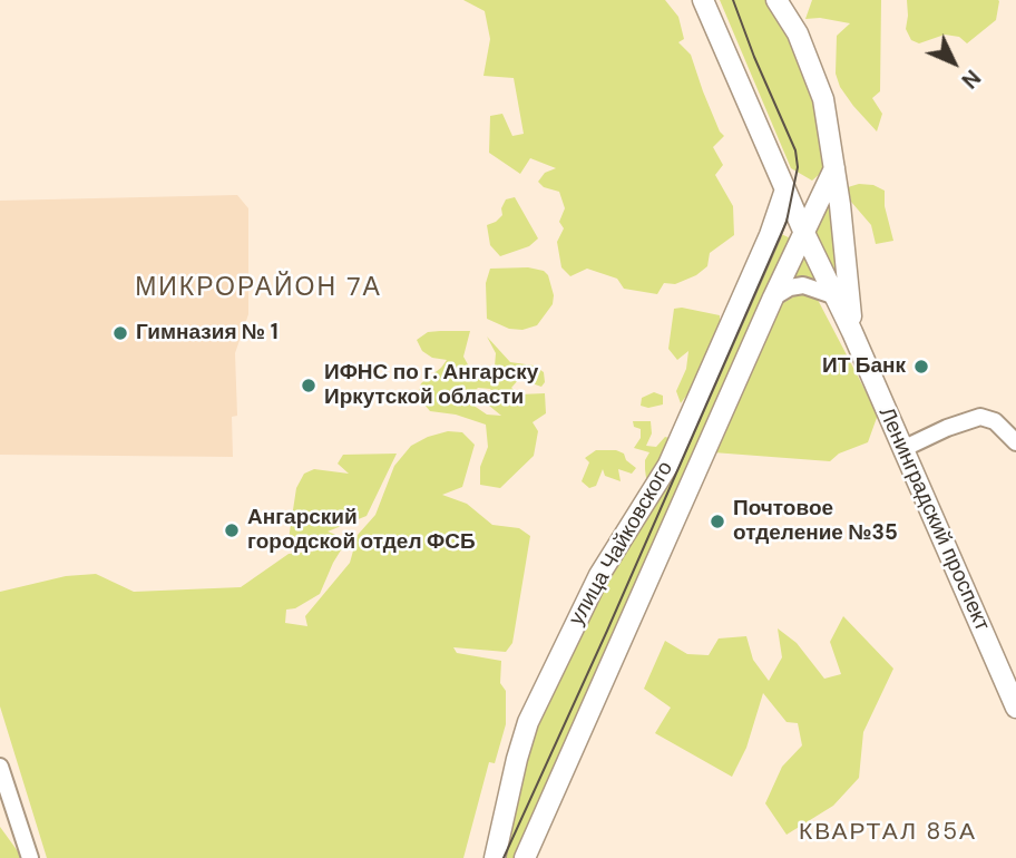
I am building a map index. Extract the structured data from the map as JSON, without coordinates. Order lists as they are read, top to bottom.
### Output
{
  "streets": {
    "main road": ["Ленинградский проспект", "улица Чайковского"]
  },
  "crossings": [
    ["Ленинградский проспект", "улица Чайковского"]
  ],
  "districts": ["МИКРОРАЙОН 7А", "КВАРТАЛ 85А"],
  "places": [
    "Гимназия № 1",
    "ИТ Банк",
    "ИФНС по г. Ангарску Иркутской области",
    "Почтовое отделение №35",
    "Ангарский городской отдел ФСБ"
  ],
  "north": "bottom right"
}
